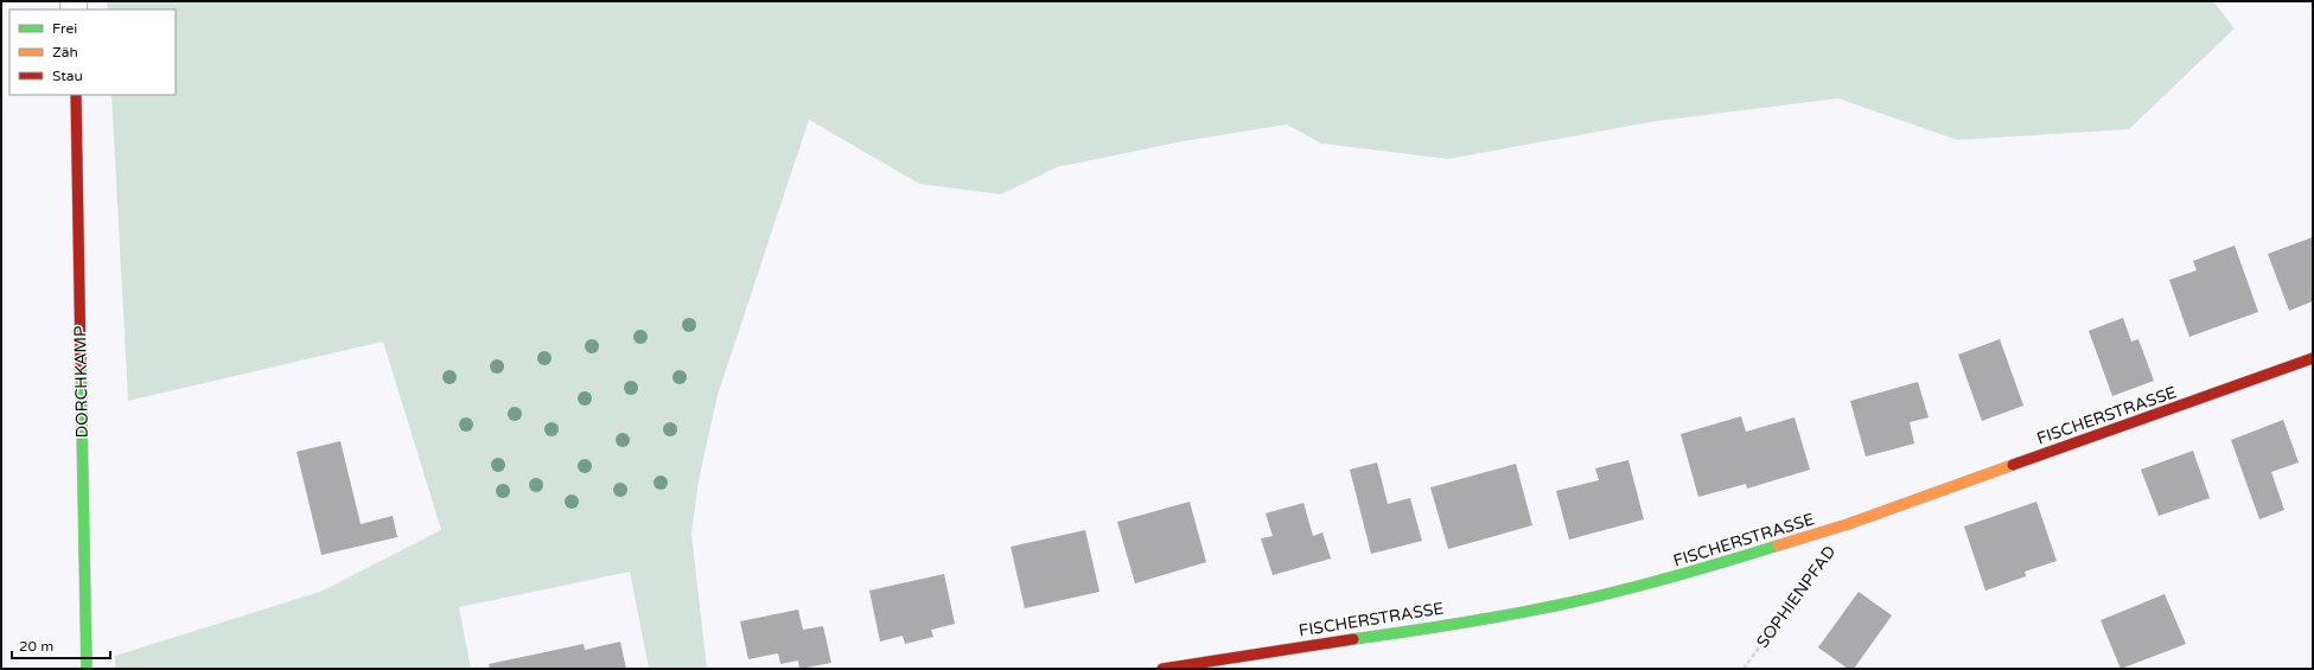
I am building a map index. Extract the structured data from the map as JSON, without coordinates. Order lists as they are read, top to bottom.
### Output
{
  "streets": {
    "street": ["DORCHKAMP", "FISCHERSTRASSE"],
    "path": ["SOPHIENPFAD"]
  },
  "legend": ["Frei", "Zäh", "Stau"],
  "scale_bar": "20 m"
}
